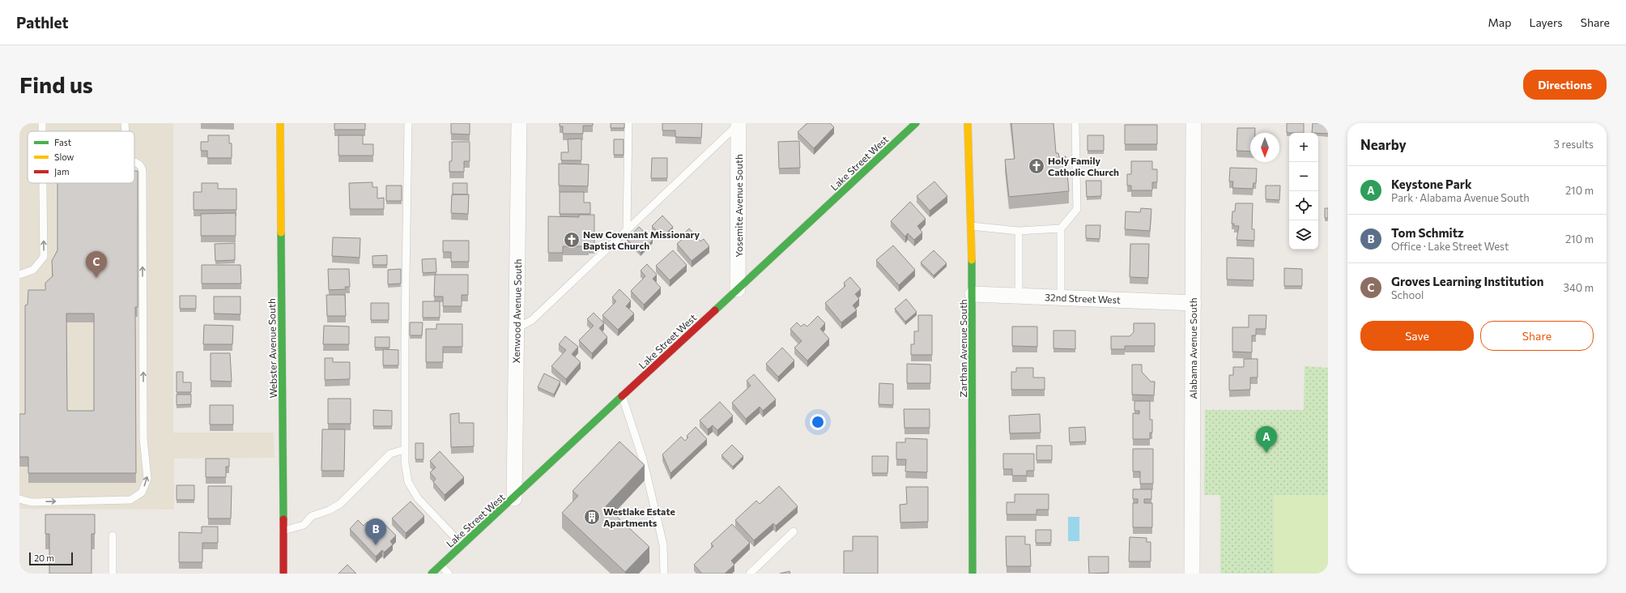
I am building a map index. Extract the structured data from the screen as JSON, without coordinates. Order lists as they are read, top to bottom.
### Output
{
  "streets": {
    "street": [
      "Lake Street West",
      "Yosemite Avenue South",
      "32nd Street West",
      "Xenwood Avenue South",
      "Webster Avenue South",
      "Zarthan Avenue South",
      "Alabama Avenue South"
    ]
  },
  "crossings": [
    ["Lake Street West", "Yosemite Avenue South"],
    ["Lake Street West", "Xenwood Avenue South"],
    ["32nd Street West", "Zarthan Avenue South"],
    ["32nd Street West", "Alabama Avenue South"]
  ],
  "places": {
    "church": ["Holy Family Catholic Church", "New Covenant Missionary Baptist Church"],
    "building": ["Westlake Estate Apartments"]
  },
  "legend": ["Fast", "Slow", "Jam"],
  "scale_bar": "20 m",
  "north": "bottom",
  "page": {
    "header": "Pathlet",
    "nav": ["Map", "Layers", "Share"],
    "buttons": [
      "Directions",
      ["Save", "Share"]
    ],
    "title": "Find us",
    "heading": ["Nearby", "3 results"],
    "map_buttons": ["+", "−"],
    "list": [
      {
        "mark": "A",
        "name": "Keystone Park",
        "note": "Park · Alabama Avenue South",
        "value": "210 m"
      },
      {
        "mark": "B",
        "name": "Tom Schmitz",
        "note": "Office · Lake Street West",
        "value": "210 m"
      },
      {
        "mark": "C",
        "name": "Groves Learning Institution",
        "note": "School",
        "value": "340 m"
      }
    ],
    "pins": ["C", "A", "B"],
    "scale": "20 m"
  }
}
